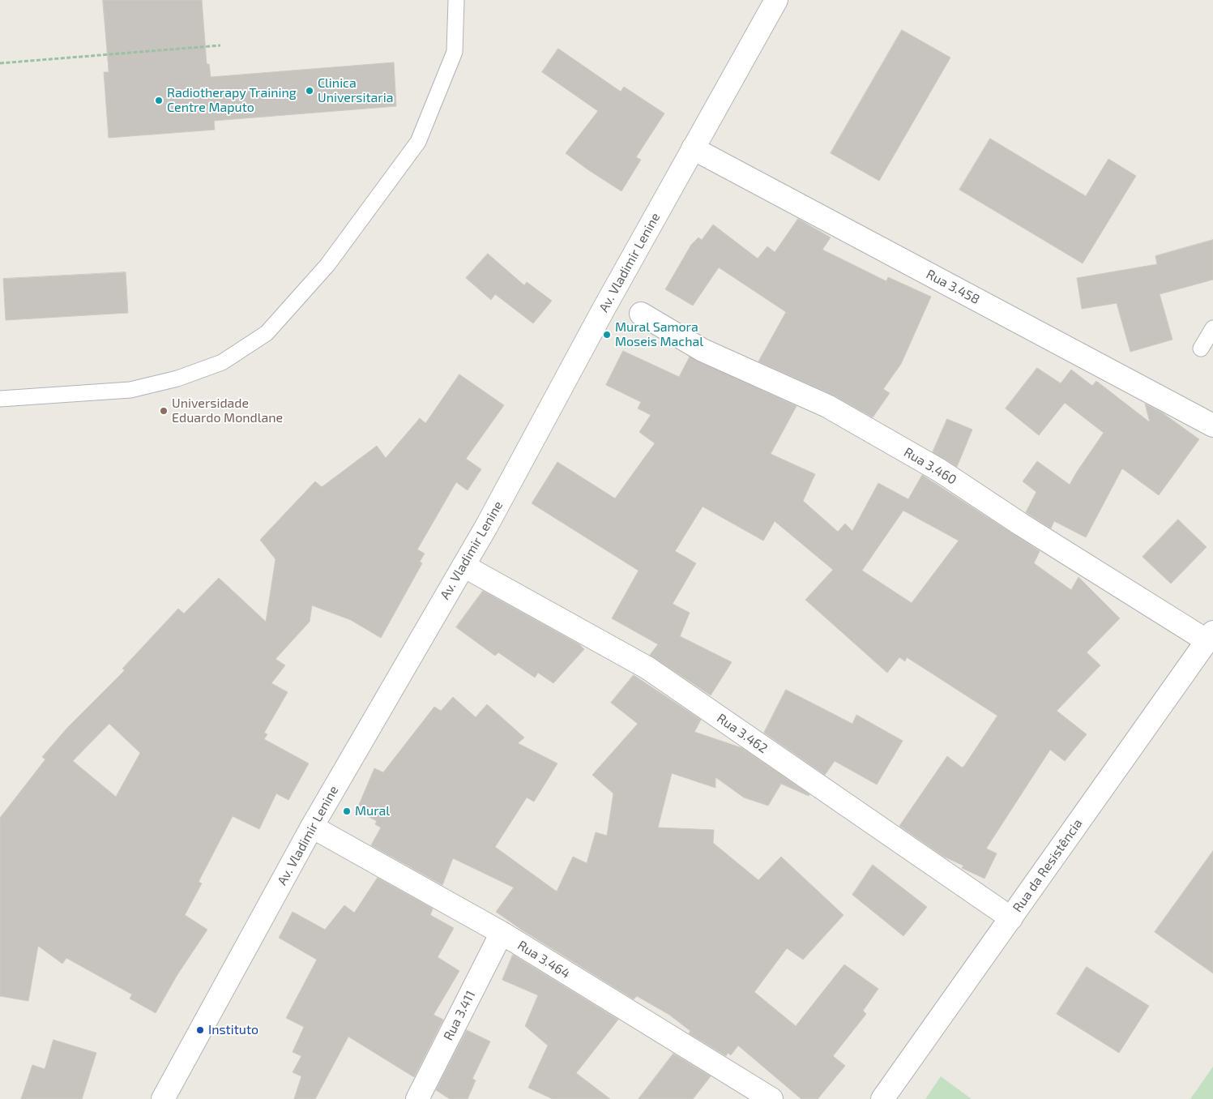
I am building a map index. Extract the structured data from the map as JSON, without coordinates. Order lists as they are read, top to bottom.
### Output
{
  "streets": {
    "street": [
      "Av. Vladimir Lenine",
      "Rua 3.458",
      "Rua 3.460",
      "Rua 3.462",
      "Rua da Resistência",
      "Rua 3.464",
      "Rua 3.411"
    ]
  },
  "crossings": [
    ["Av. Vladimir Lenine", "Rua 3.458"],
    ["Av. Vladimir Lenine", "Rua 3.462"],
    ["Av. Vladimir Lenine", "Rua 3.464"],
    ["Rua 3.460", "Rua da Resistência"],
    ["Rua 3.462", "Rua da Resistência"],
    ["Rua 3.464", "Rua 3.411"]
  ],
  "places": [
    "Clinica Universitaria",
    "Radiotherapy Training Centre Maputo",
    "Mural Samora Moseis Machal",
    "Universidade Eduardo Mondlane",
    "Mural",
    "Instituto"
  ]
}
